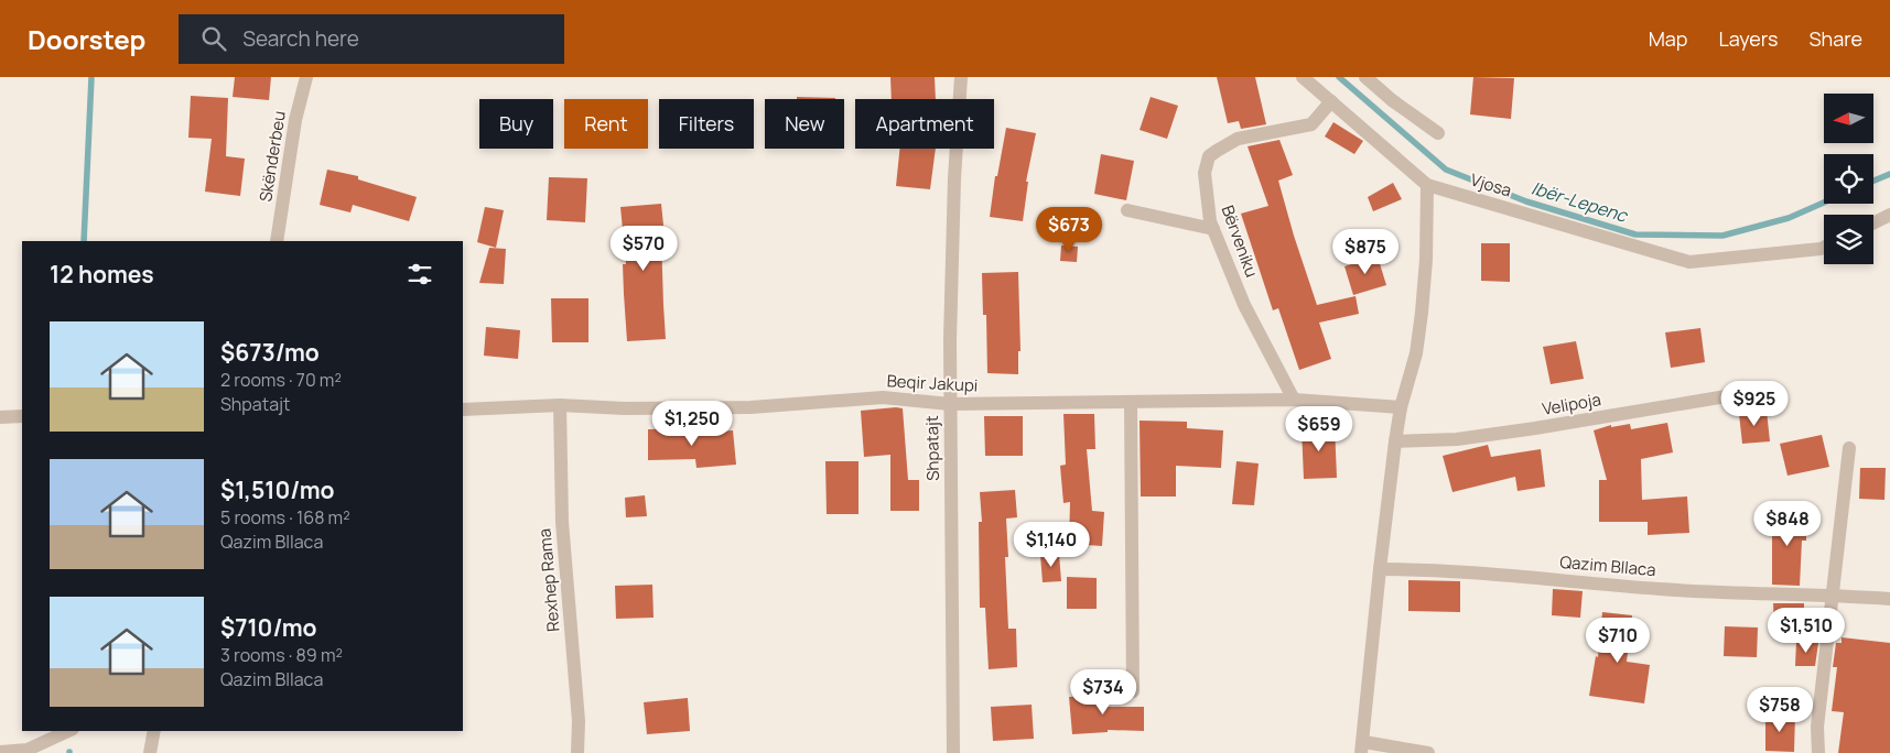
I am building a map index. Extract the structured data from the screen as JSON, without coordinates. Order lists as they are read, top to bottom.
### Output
{
  "streets": {
    "street": [
      "Skënderbeu",
      "Vjosa",
      "Bërveniku",
      "Beqir Jakupi",
      "Velipoja",
      "Shpatajt",
      "Qazim Bllaca",
      "Rexhep Rama"
    ]
  },
  "crossings": [
    ["Vjosa", "Bërveniku"],
    ["Bërveniku", "Beqir Jakupi"],
    ["Beqir Jakupi", "Shpatajt"],
    ["Beqir Jakupi", "Rexhep Rama"]
  ],
  "water": ["Ibër-Lepenc"],
  "north": "left",
  "page": {
    "header": "Doorstep",
    "search": "Search here",
    "nav": ["Map", "Layers", "Share"],
    "chip": [
      "Buy",
      "Rent",
      "Filters",
      "New",
      "Apartment"
    ],
    "price": [
      "$673",
      "$570",
      "$875",
      "$925",
      "$1,250",
      "$659",
      "$848",
      "$1,140",
      "$1,510",
      "$710",
      "$734",
      "$758"
    ],
    "heading": "12 homes",
    "list": [
      {
        "name": "$673/mo",
        "note": "2 rooms · 70 m² · Shpatajt"
      },
      {
        "name": "$1,510/mo",
        "note": "5 rooms · 168 m² · Qazim Bllaca"
      },
      {
        "name": "$710/mo",
        "note": "3 rooms · 89 m² · Qazim Bllaca"
      }
    ]
  }
}
